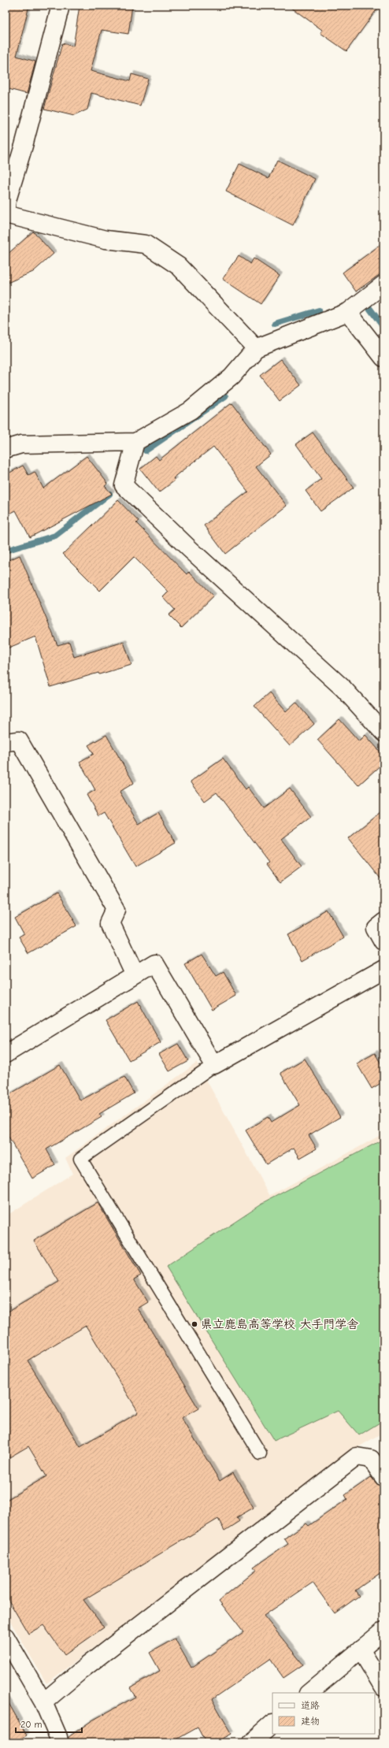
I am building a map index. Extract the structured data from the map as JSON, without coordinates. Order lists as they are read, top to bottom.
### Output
{
  "places": ["県立鹿島高等学校 大手門学舎"],
  "legend": ["道路", "建物"],
  "scale_bar": "20 m"
}
